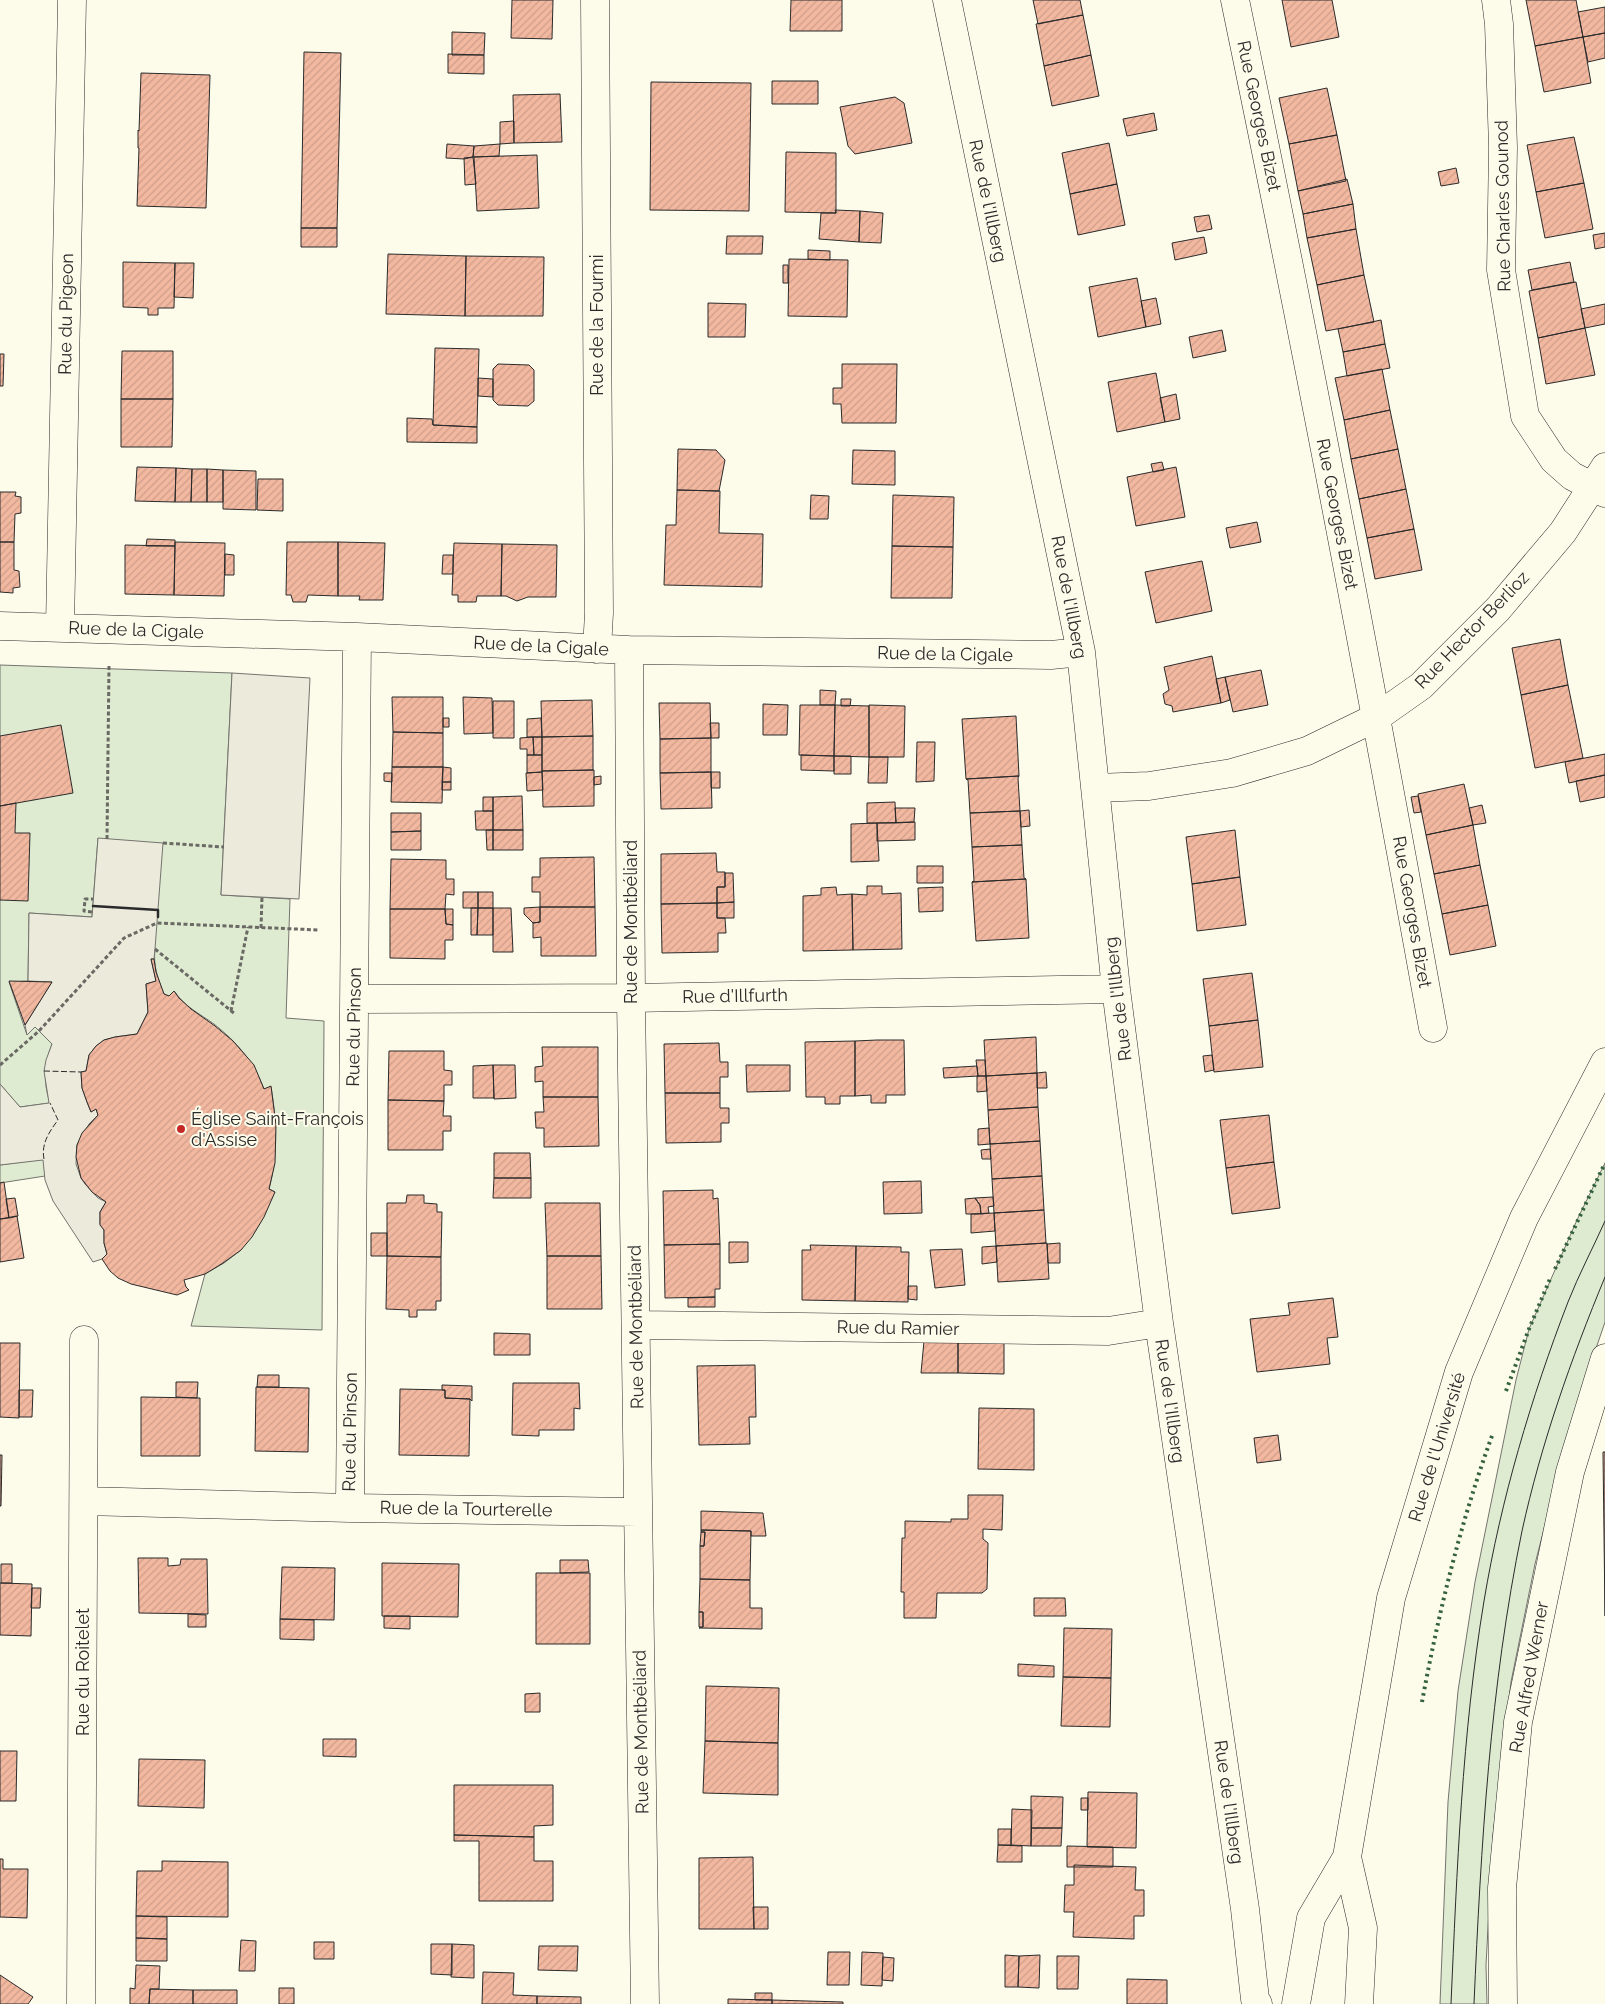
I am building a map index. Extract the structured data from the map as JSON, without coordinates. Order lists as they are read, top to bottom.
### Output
{
  "streets": {
    "street": [
      "Rue Georges Bizet",
      "Rue de l'Illberg",
      "Rue Charles Gounod",
      "Rue du Pigeon",
      "Rue de la Fourmi",
      "Rue de la Cigale",
      "Rue Hector Berlioz",
      "Rue de Montbéliard",
      "Rue d'Illfurth",
      "Rue du Pinson",
      "Rue du Ramier",
      "Rue de l'Université",
      "Rue de la Tourterelle",
      "Rue du Roitelet",
      "Rue Alfred Werner"
    ]
  },
  "crossings": [
    ["Rue Georges Bizet", "Rue Hector Berlioz"],
    ["Rue de l'Illberg", "Rue de la Cigale"],
    ["Rue de l'Illberg", "Rue Hector Berlioz"],
    ["Rue de l'Illberg", "Rue d'Illfurth"],
    ["Rue de l'Illberg", "Rue du Ramier"],
    ["Rue Charles Gounod", "Rue Hector Berlioz"],
    ["Rue du Pigeon", "Rue de la Cigale"],
    ["Rue de la Fourmi", "Rue de la Cigale"],
    ["Rue de la Cigale", "Rue de Montbéliard"],
    ["Rue de la Cigale", "Rue du Pinson"],
    ["Rue de Montbéliard", "Rue d'Illfurth"],
    ["Rue de Montbéliard", "Rue du Ramier"],
    ["Rue de Montbéliard", "Rue de la Tourterelle"],
    ["Rue d'Illfurth", "Rue du Pinson"],
    ["Rue du Pinson", "Rue de la Tourterelle"],
    ["Rue de la Tourterelle", "Rue du Roitelet"]
  ],
  "places": ["Église Saint-François d'Assise"]
}
